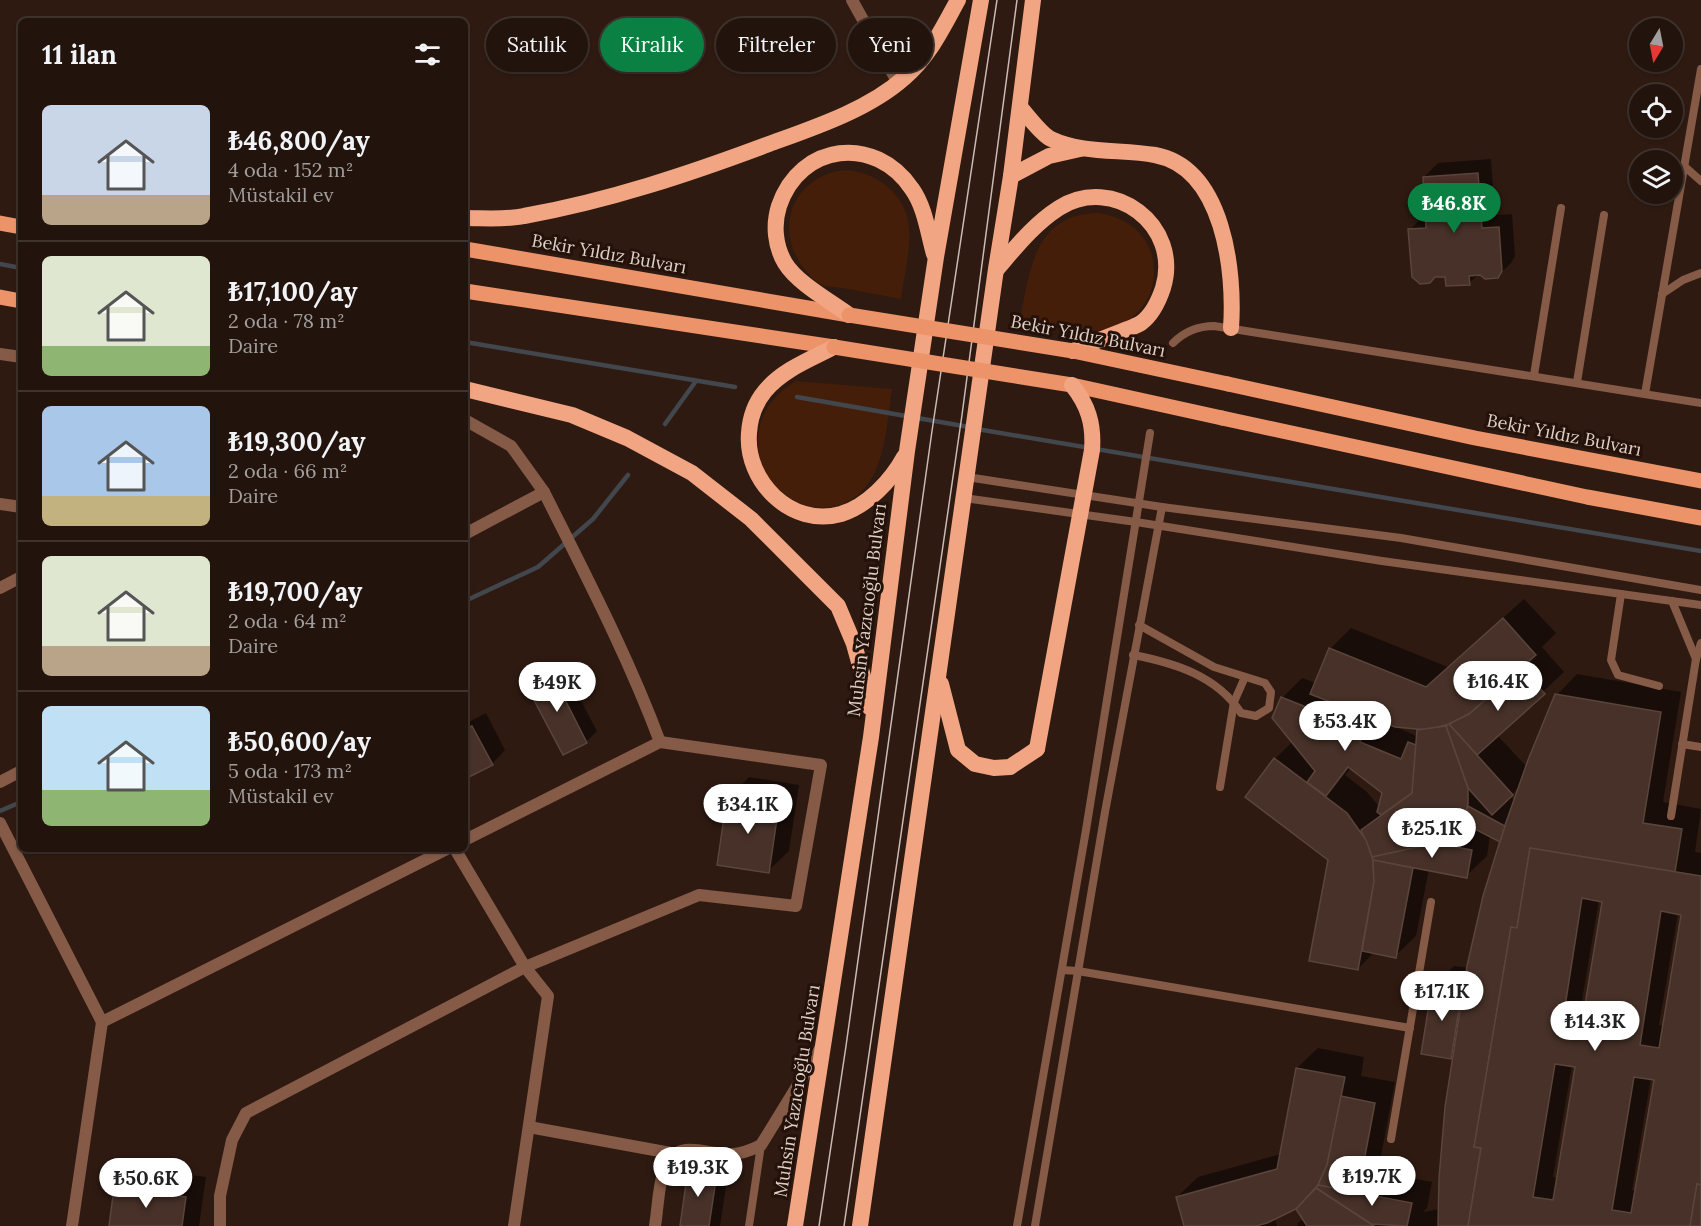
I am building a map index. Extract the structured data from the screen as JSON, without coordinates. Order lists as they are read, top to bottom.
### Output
{
  "streets": {
    "highway": ["Muhsin Yazıcıoğlu Bulvarı"],
    "main road": ["Bekir Yıldız Bulvarı"]
  },
  "north": "bottom",
  "page": {
    "chip": [
      "Satılık",
      "Kiralık",
      "Filtreler",
      "Yeni"
    ],
    "heading": "11 ilan",
    "list": [
      {
        "name": "₺46,800/ay",
        "note": "4 oda · 152 m² · Müstakil ev"
      },
      {
        "name": "₺17,100/ay",
        "note": "2 oda · 78 m² · Daire"
      },
      {
        "name": "₺19,300/ay",
        "note": "2 oda · 66 m² · Daire"
      },
      {
        "name": "₺19,700/ay",
        "note": "2 oda · 64 m² · Daire"
      },
      {
        "name": "₺50,600/ay",
        "note": "5 oda · 173 m² · Müstakil ev"
      }
    ],
    "price": [
      "₺46.8K",
      "₺16.4K",
      "₺49K",
      "₺53.4K",
      "₺34.1K",
      "₺25.1K",
      "₺17.1K",
      "₺14.3K",
      "₺19.3K",
      "₺19.7K",
      "₺50.6K"
    ]
  }
}
